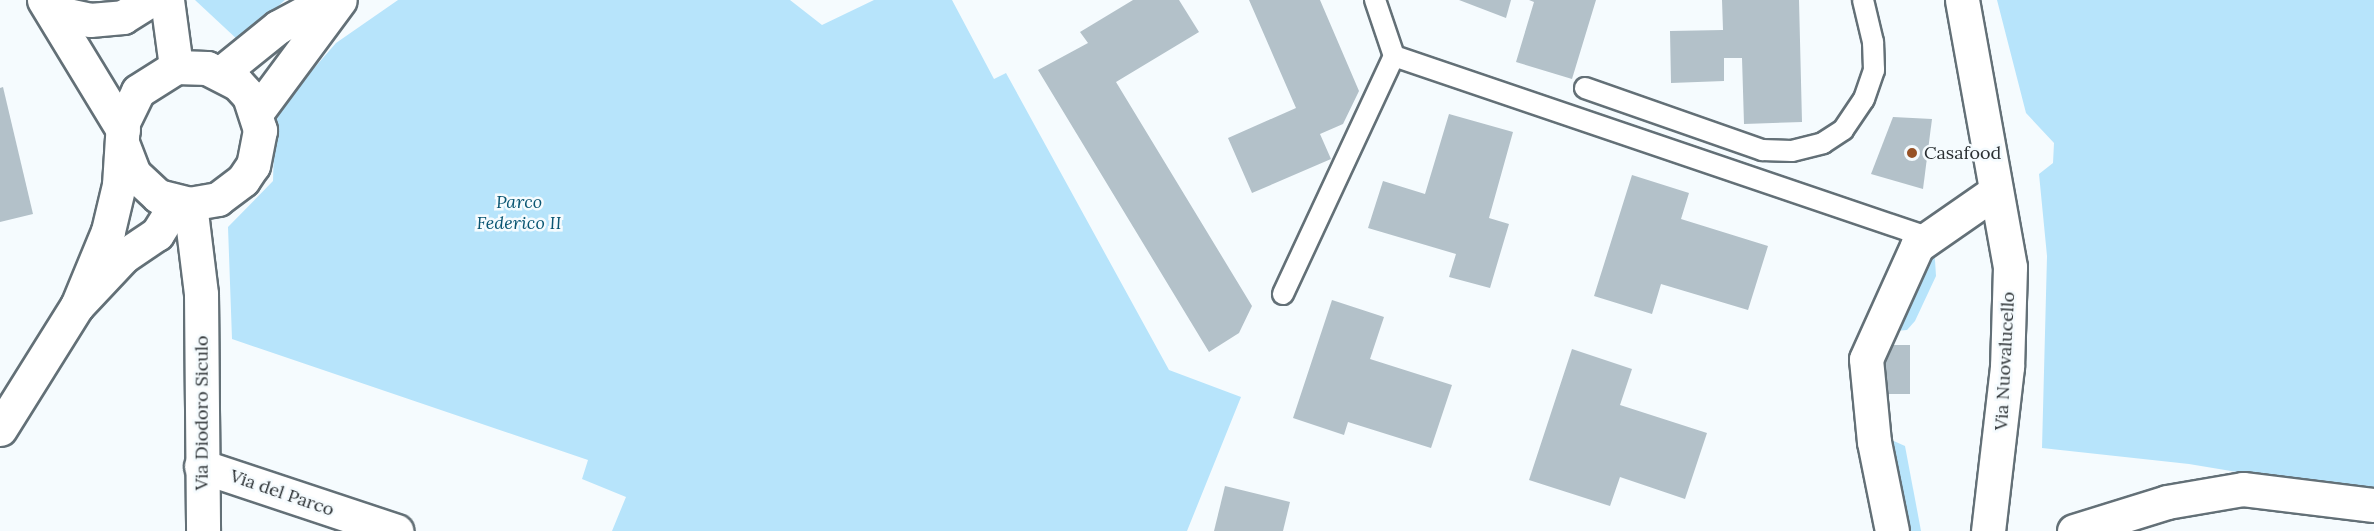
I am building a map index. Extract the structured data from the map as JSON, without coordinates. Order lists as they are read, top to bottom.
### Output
{
  "streets": {
    "street": ["Via Nuovalucello", "Via Diodoro Siculo", "Via del Parco"]
  },
  "crossings": [
    ["Via Diodoro Siculo", "Via del Parco"]
  ],
  "parks": ["Parco Federico II"],
  "places": ["Casafood"]
}
